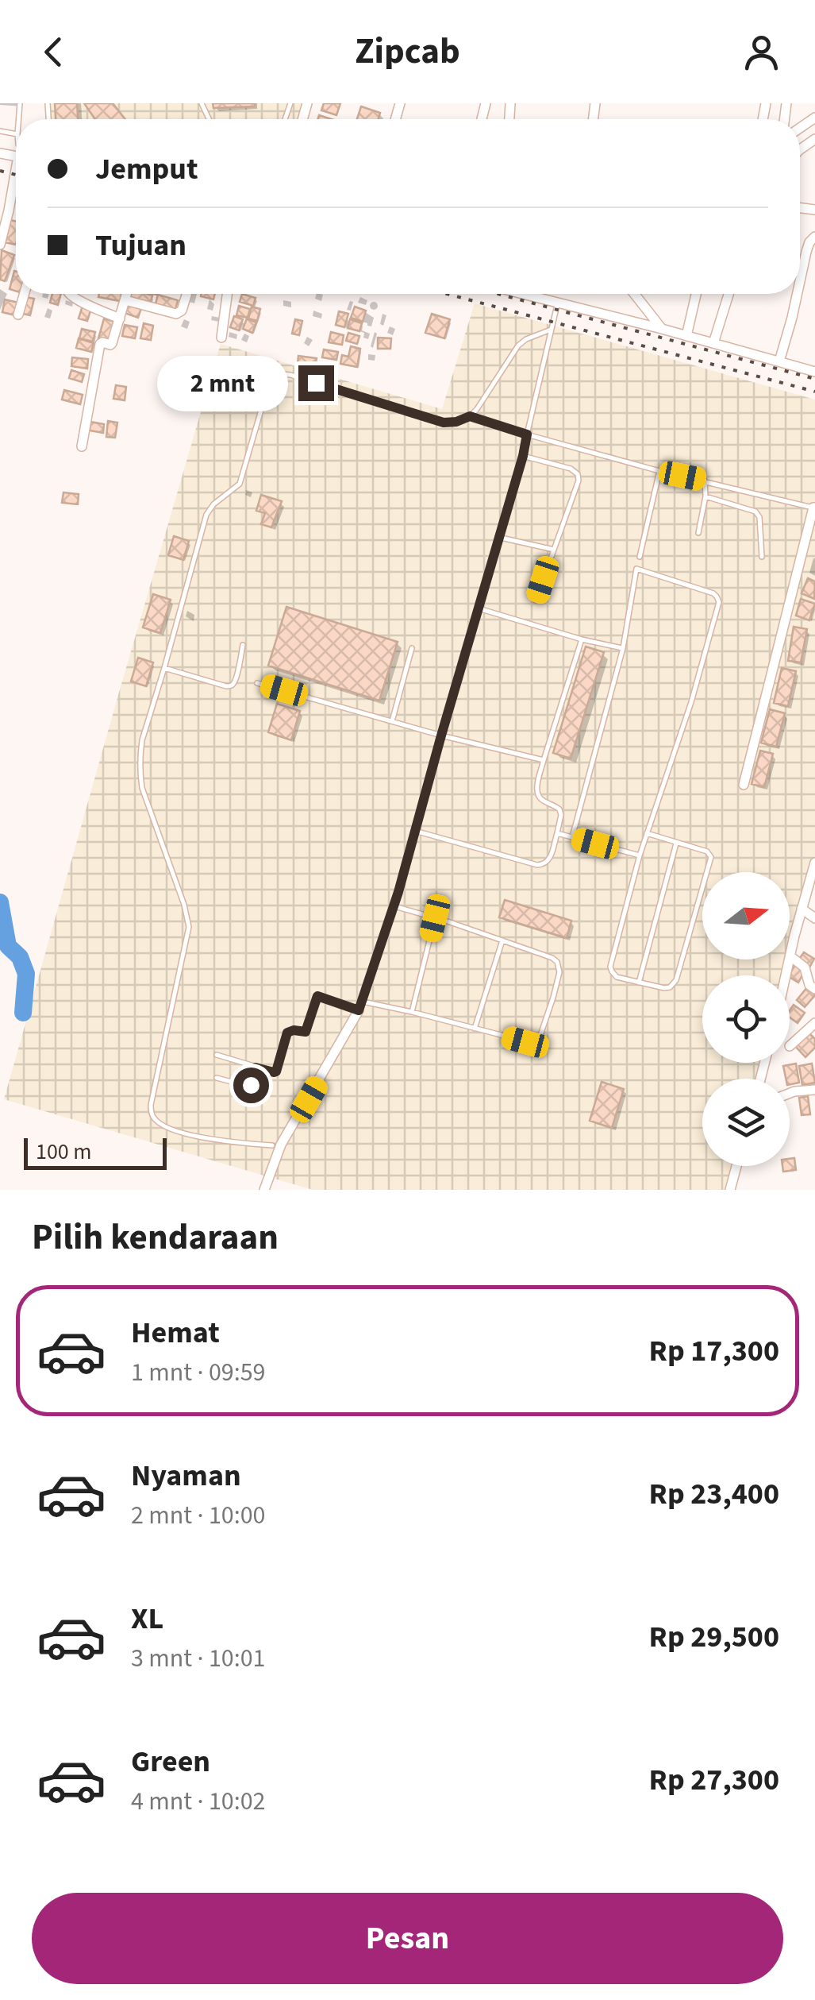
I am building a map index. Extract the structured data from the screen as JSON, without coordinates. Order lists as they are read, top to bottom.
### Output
{
  "scale_bar": "100 m",
  "north": "right",
  "page": {
    "header": "Zipcab",
    "banner": ["Jemput", "Tujuan"],
    "bubble": "2 mnt",
    "scale": "100 m",
    "heading": "Pilih kendaraan",
    "list": [
      {
        "name": "Hemat",
        "note": "1 mnt · 09:59",
        "value": "Rp 17,300"
      },
      {
        "name": "Nyaman",
        "note": "2 mnt · 10:00",
        "value": "Rp 23,400"
      },
      {
        "name": "XL",
        "note": "3 mnt · 10:01",
        "value": "Rp 29,500"
      },
      {
        "name": "Green",
        "note": "4 mnt · 10:02",
        "value": "Rp 27,300"
      }
    ],
    "buttons": "Pesan"
  }
}
